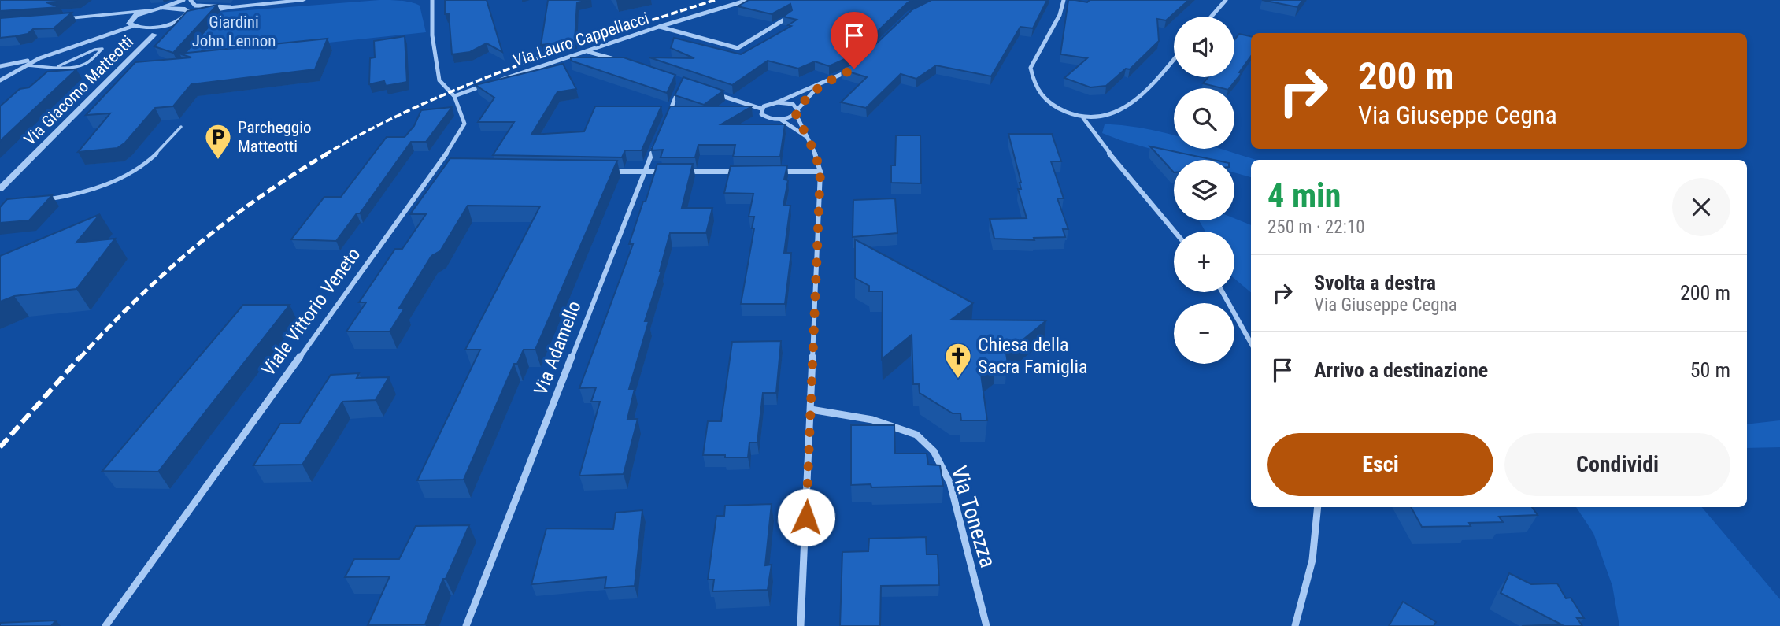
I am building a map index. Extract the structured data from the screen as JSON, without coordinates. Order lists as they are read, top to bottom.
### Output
{
  "streets": {
    "street": [
      "Via Lauro Cappellacci",
      "Via Giacomo Matteotti",
      "Viale Vittorio Veneto",
      "Via Adamello",
      "Via Tonezza"
    ]
  },
  "parks": ["Giardini John Lennon"],
  "places": {
    "parking": ["Parcheggio Matteotti"],
    "church": ["Chiesa della Sacra Famiglia"]
  },
  "page": {
    "map_buttons": ["+", "−"],
    "turn": ["200 m", "Via Giuseppe Cegna"],
    "heading": ["4 min", "250 m · 22:10"],
    "list": [
      {
        "name": "Svolta a destra",
        "note": "Via Giuseppe Cegna",
        "value": "200 m"
      },
      {
        "name": "Arrivo a destinazione",
        "value": "50 m"
      }
    ],
    "buttons": ["Esci", "Condividi"]
  }
}
